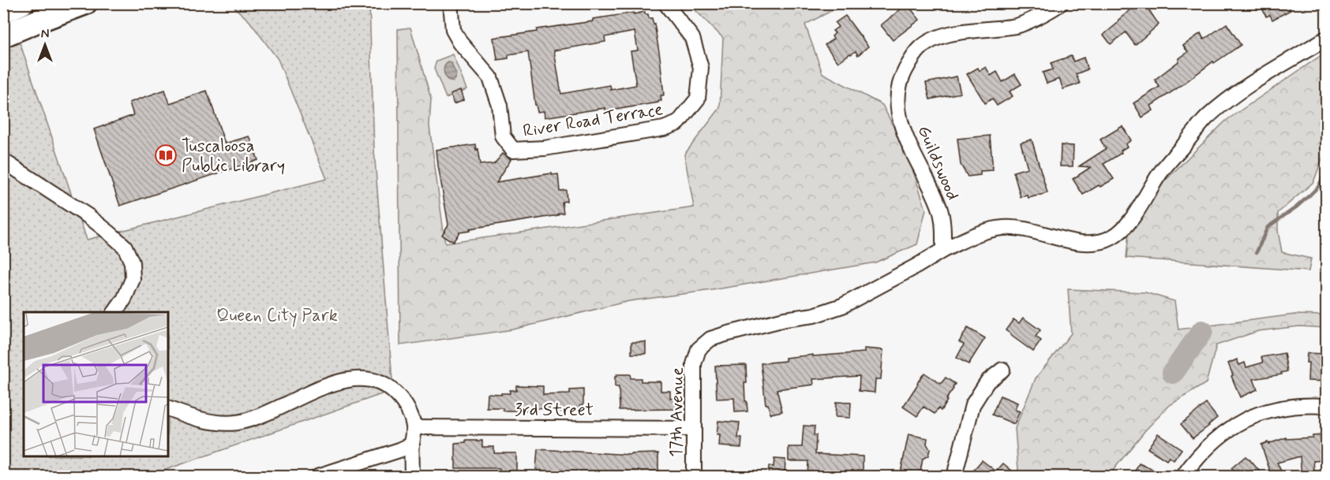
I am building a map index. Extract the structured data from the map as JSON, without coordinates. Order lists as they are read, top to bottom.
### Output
{
  "streets": {
    "street": [
      "River Road Terrace",
      "Guildswood",
      "3rd Street",
      "17th Avenue"
    ]
  },
  "crossings": [
    ["Guildswood", "17th Avenue"],
    ["3rd Street", "17th Avenue"]
  ],
  "parks": ["Queen City Park"],
  "places": {
    "library": ["Tuscaloosa Public Library"]
  },
  "north": "top"
}
